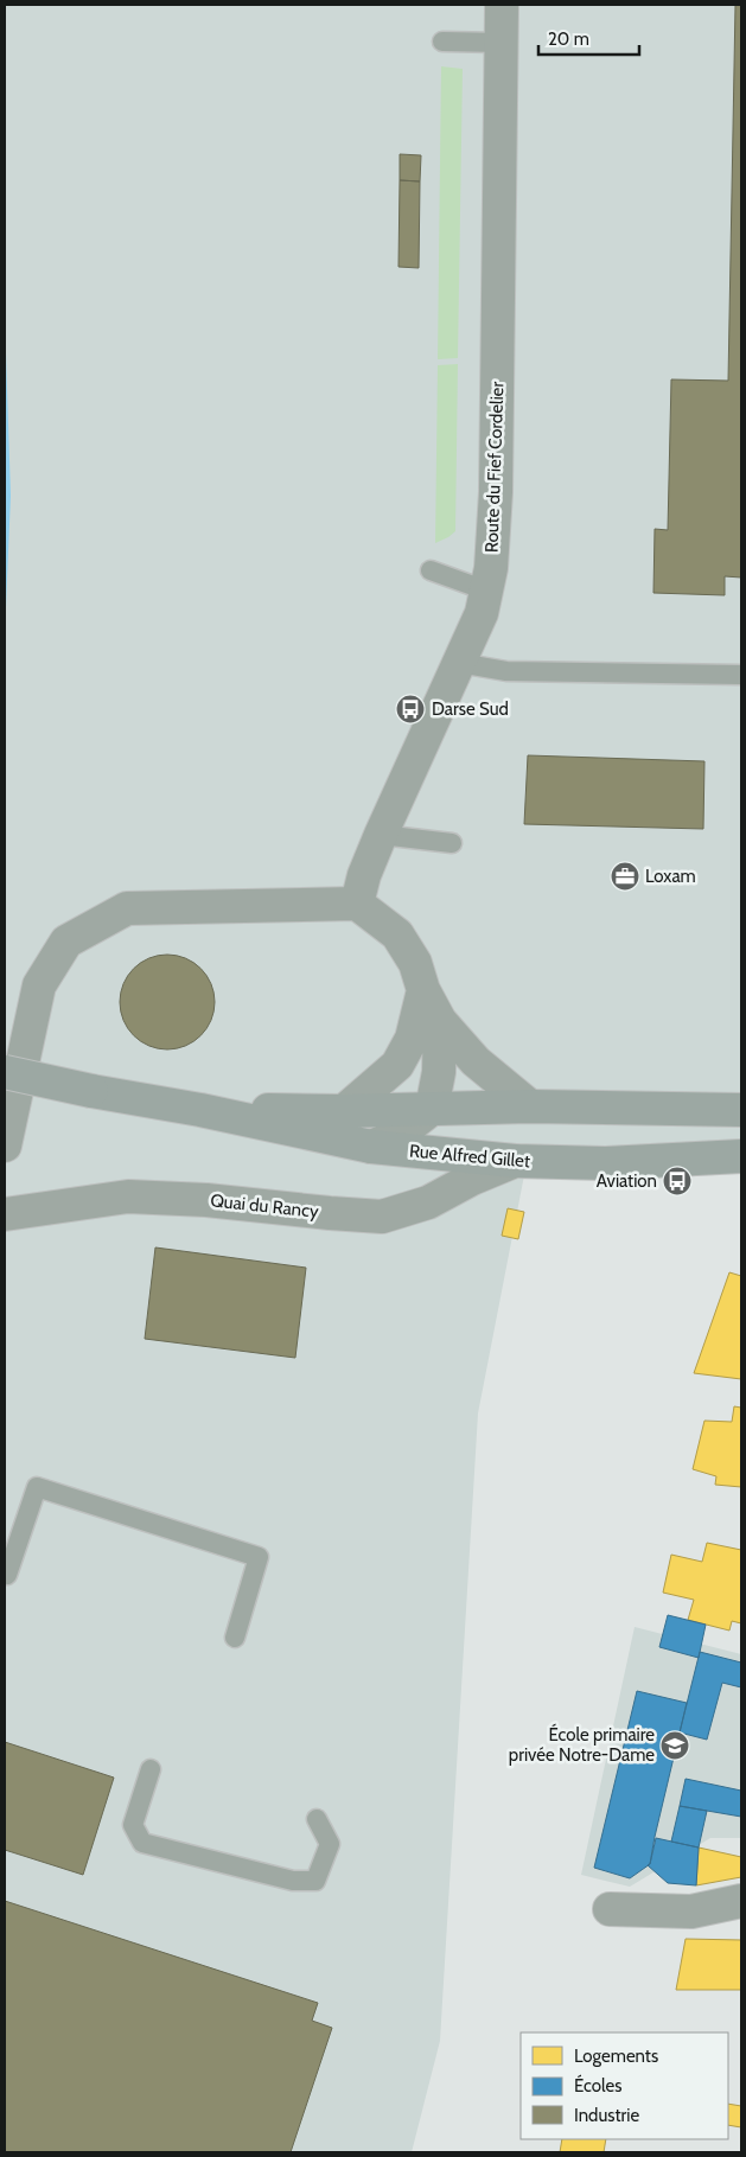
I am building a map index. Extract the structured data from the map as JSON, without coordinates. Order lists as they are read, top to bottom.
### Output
{
  "streets": {
    "main road": ["Rue Alfred Gillet"],
    "street": ["Route du Fief Cordelier", "Quai du Rancy"]
  },
  "crossings": [
    ["Rue Alfred Gillet", "Quai du Rancy"]
  ],
  "places": {
    "bus stop": ["Darse Sud", "Aviation"],
    "office": ["Loxam"],
    "school or university": ["École primaire privée Notre-Dame"]
  },
  "legend": ["Logements", "Écoles", "Industrie"],
  "scale_bar": "20 m"
}
